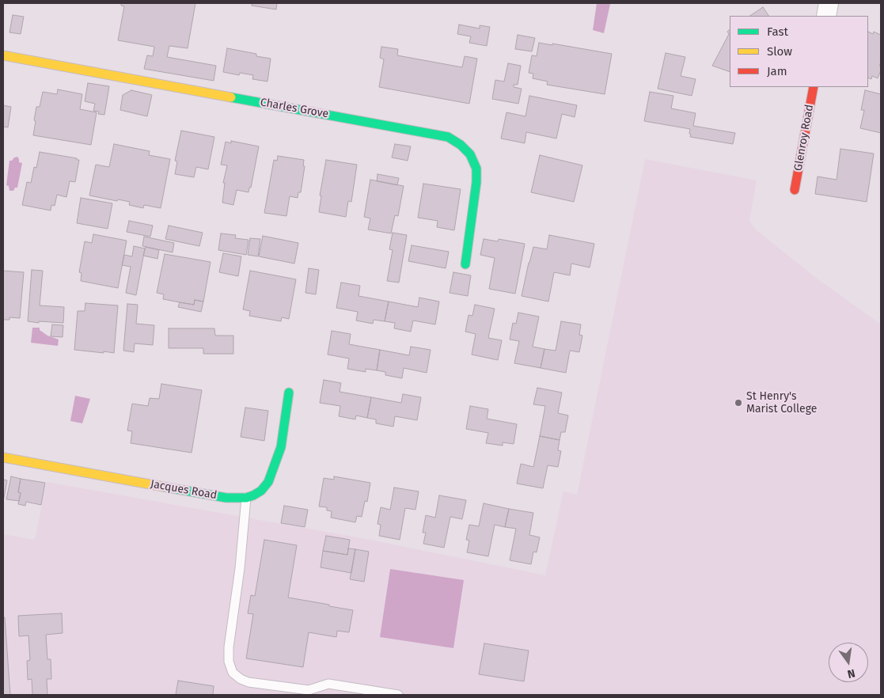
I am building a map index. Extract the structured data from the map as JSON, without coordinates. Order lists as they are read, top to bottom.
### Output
{
  "streets": {
    "street": ["Charles Grove", "Glenroy Road", "Jacques Road"]
  },
  "places": ["St Henry's Marist College"],
  "legend": ["Fast", "Slow", "Jam"],
  "north": "bottom"
}
